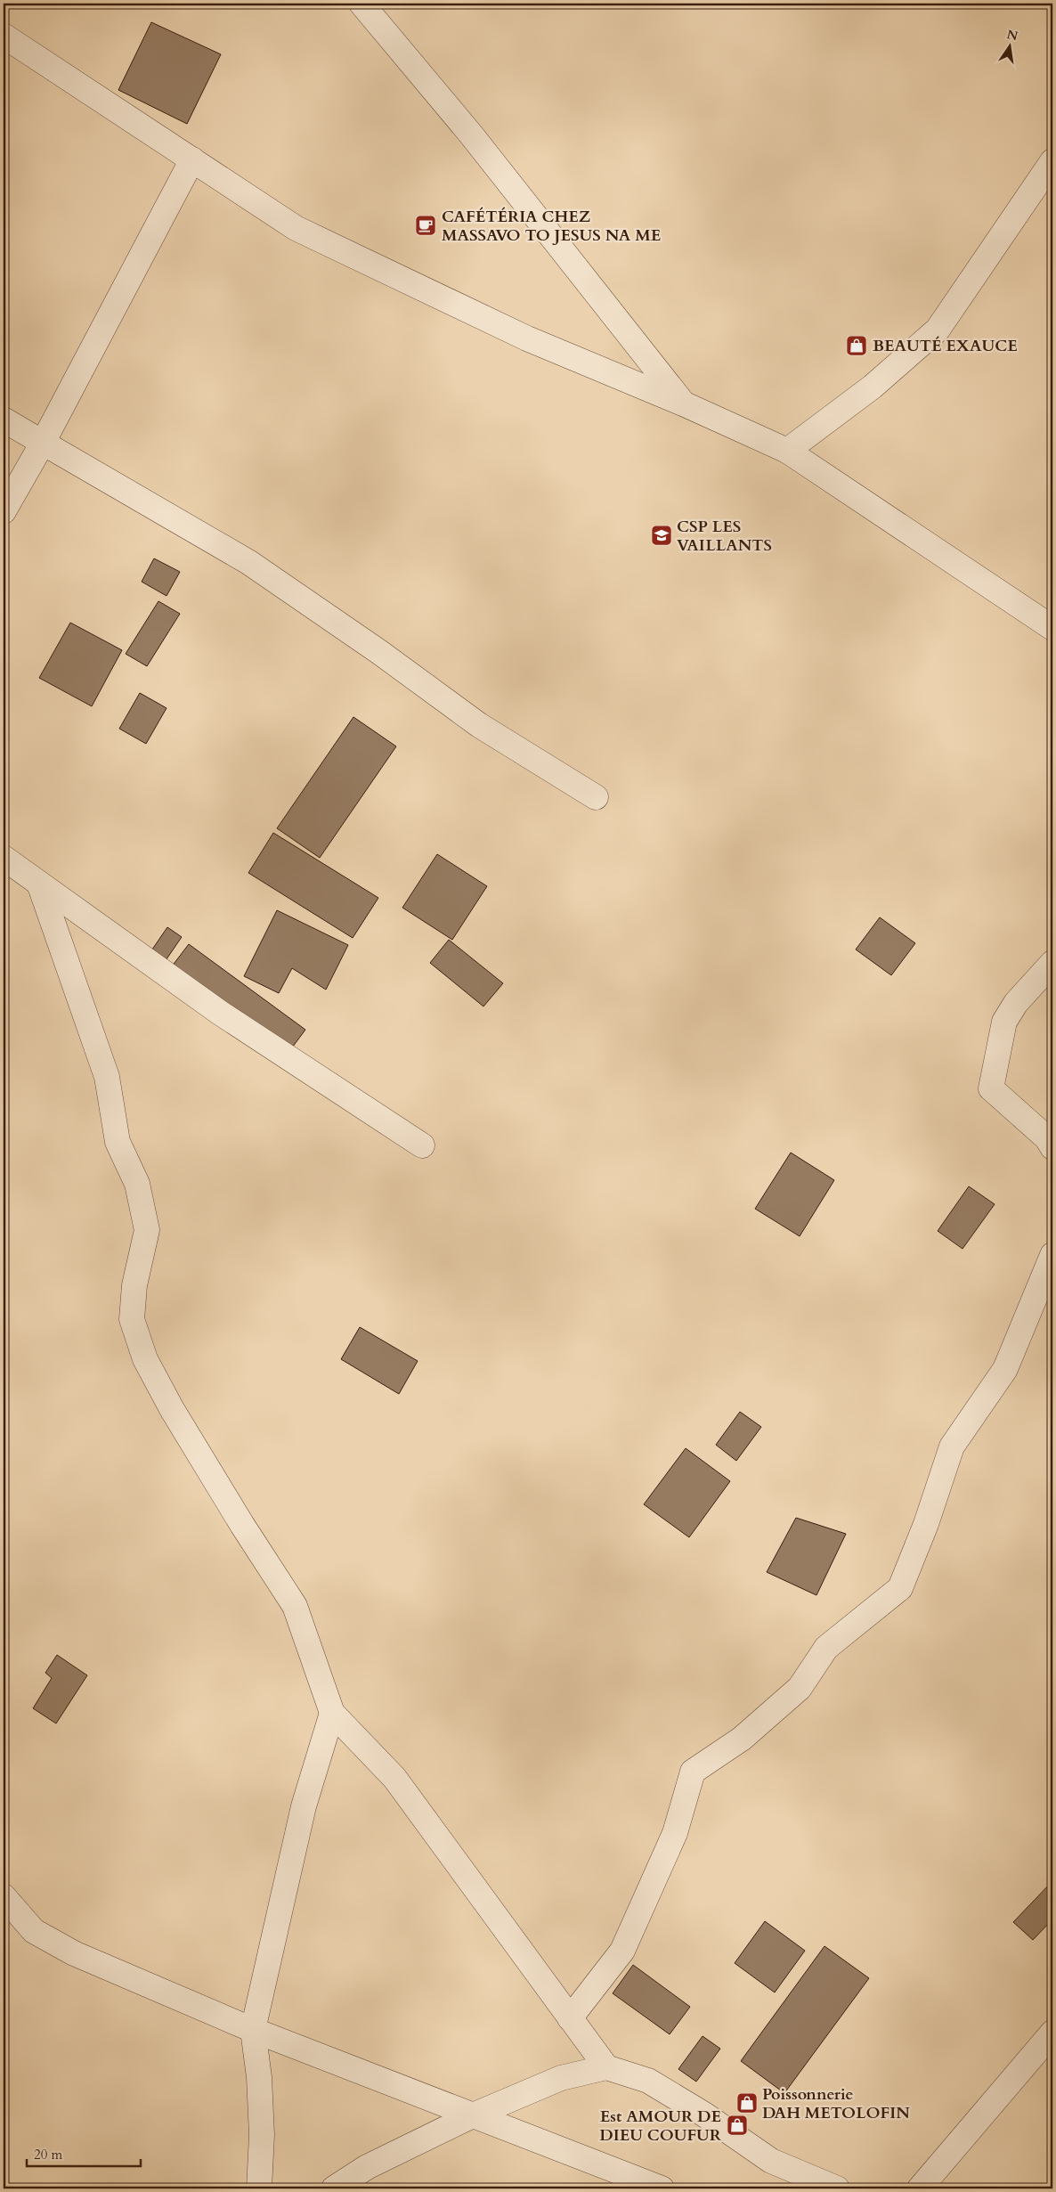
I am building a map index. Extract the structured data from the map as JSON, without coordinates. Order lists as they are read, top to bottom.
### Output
{
  "places": {
    "cafe": ["CAFÉTÉRIA CHEZ MASSAVO TO JESUS NA ME"],
    "shop": ["BEAUTÉ EXAUCE", "Poissonnerie DAH METOLOFIN", "Est AMOUR DE DIEU COUFUR"],
    "school or university": ["CSP LES VAILLANTS"]
  },
  "scale_bar": "20 m",
  "north": "top"
}
